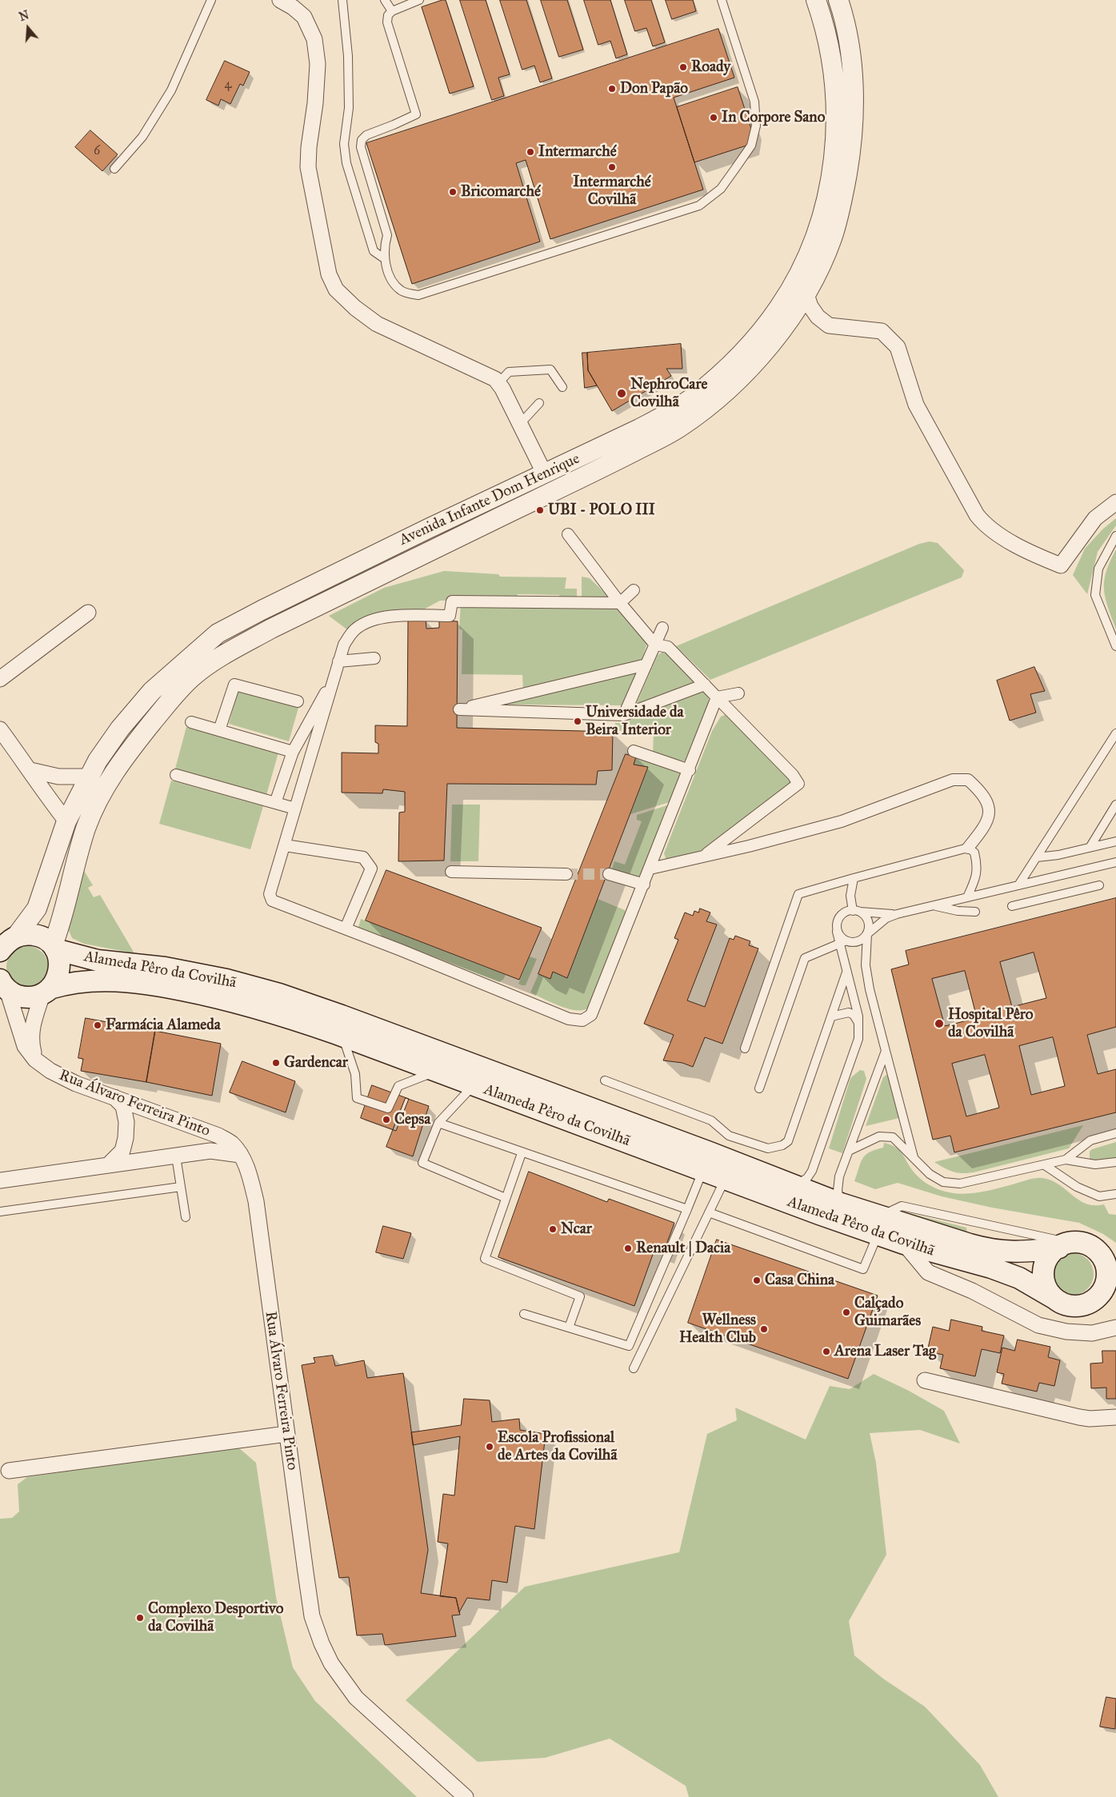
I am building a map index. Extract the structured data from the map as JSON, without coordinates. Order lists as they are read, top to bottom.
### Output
{
  "streets": {
    "main road": ["Alameda Pêro da Covilhã"],
    "street": ["Avenida Infante Dom Henrique", "Rua Álvaro Ferreira Pinto"]
  },
  "crossings": [
    ["Avenida Infante Dom Henrique", "Alameda Pêro da Covilhã"],
    ["Alameda Pêro da Covilhã", "Rua Álvaro Ferreira Pinto"]
  ],
  "places": [
    "Roady",
    "Don Papão",
    "In Corpore Sano",
    "Intermarché",
    "Intermarché Covilhã",
    "Bricomarché",
    "NephroCare Covilhã",
    "UBI - POLO III",
    "Universidade da Beira Interior",
    "Hospital Pêro da Covilhã",
    "Farmácia Alameda",
    "Gardencar",
    "Cepsa",
    "Ncar",
    "Renault | Dacia",
    "Casa China",
    "Calçado Guimarães",
    "Wellness Health Club",
    "Arena Laser Tag",
    "Escola Profissional de Artes da Covilhã",
    "Complexo Desportivo da Covilhã"
  ],
  "house_numbers": ["4", "6"],
  "north": "top"
}
